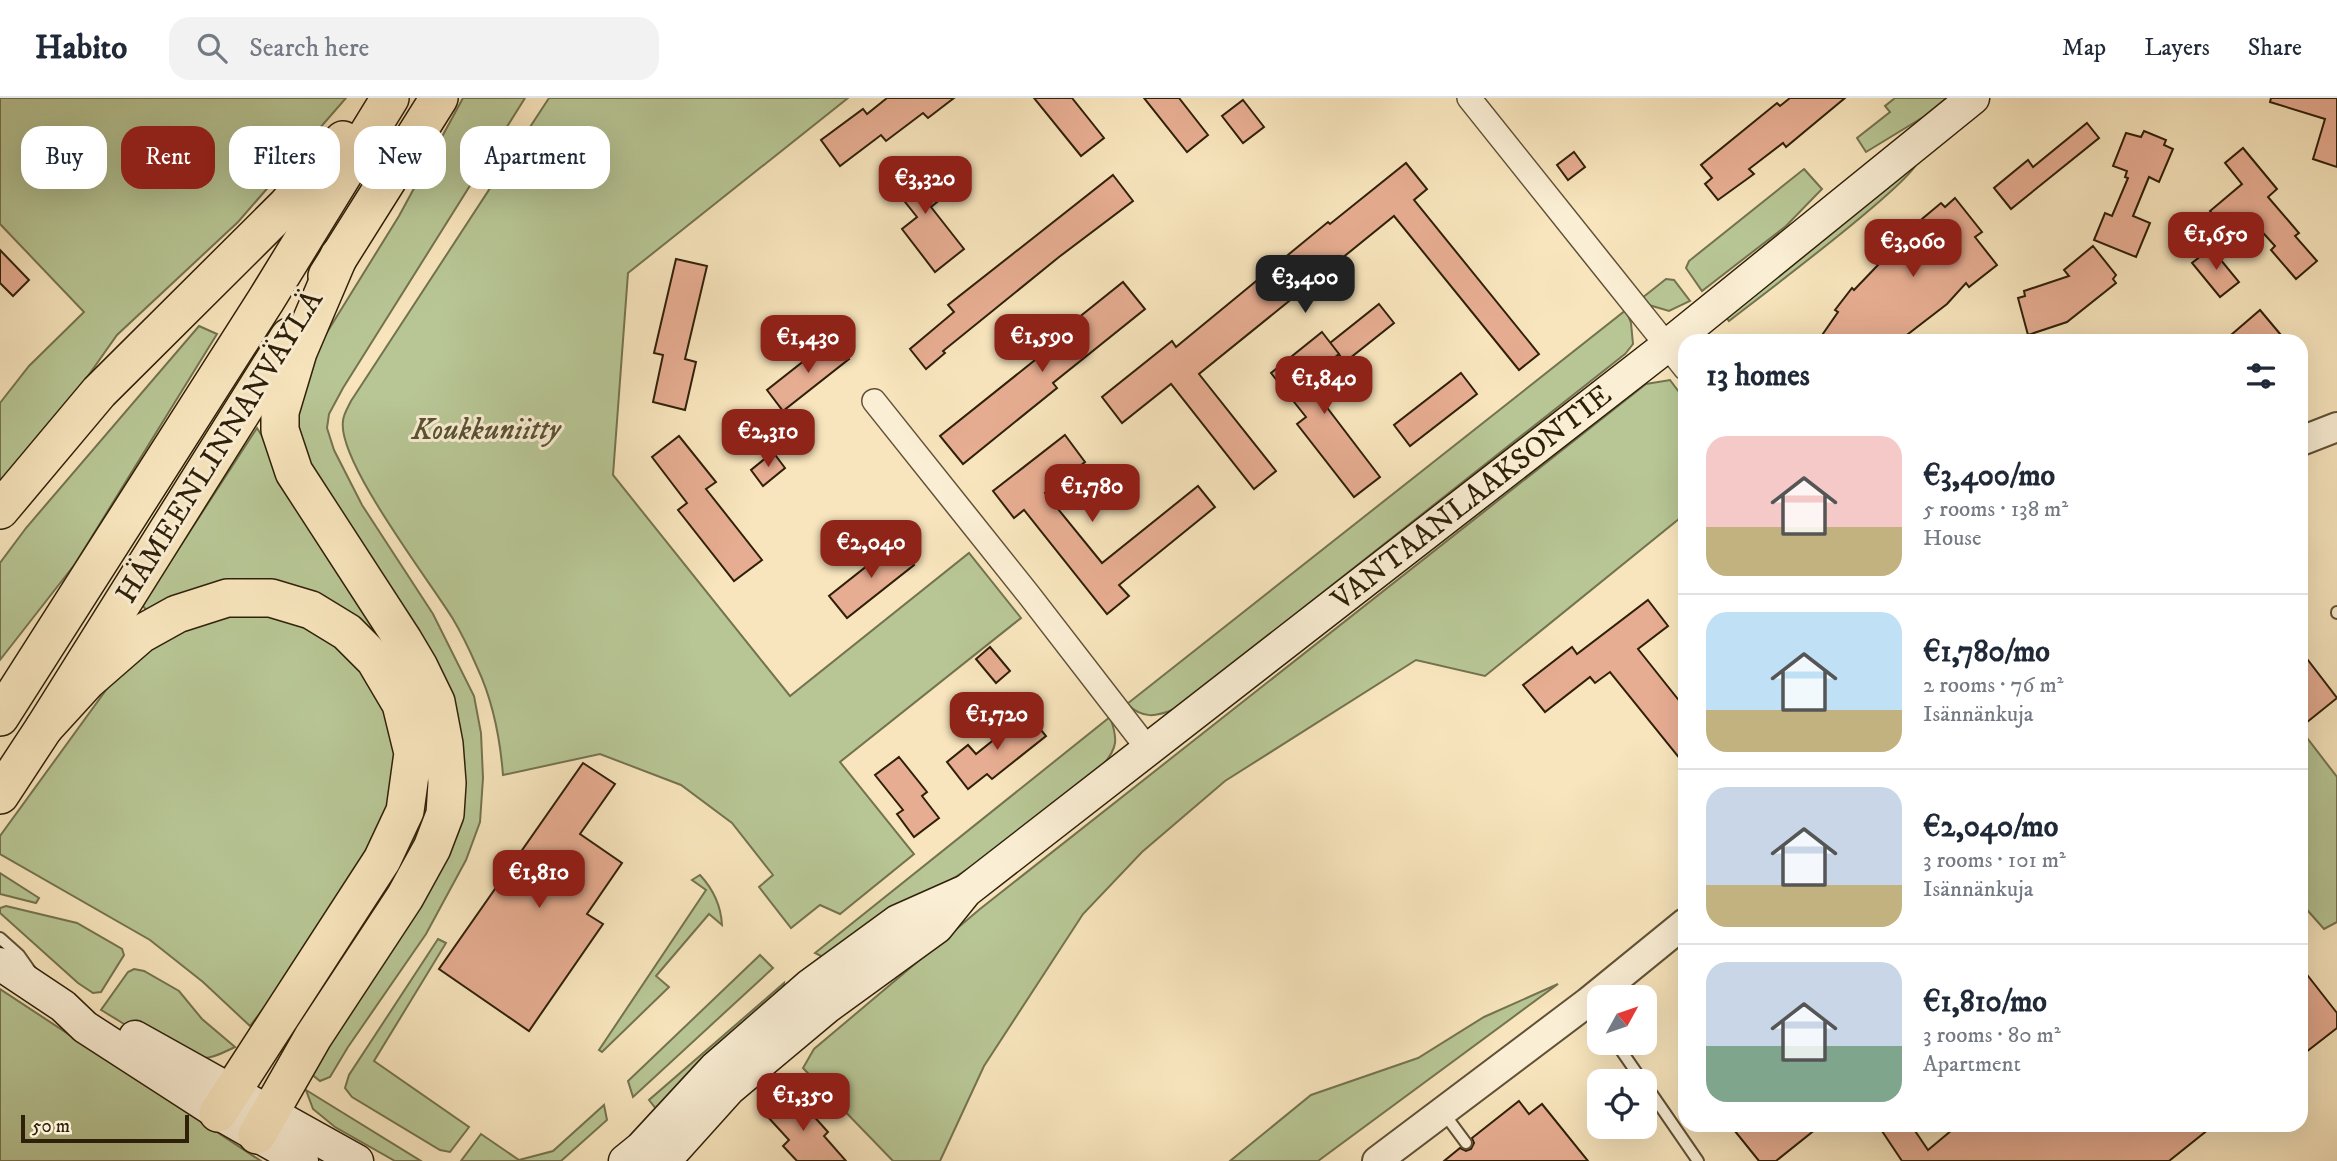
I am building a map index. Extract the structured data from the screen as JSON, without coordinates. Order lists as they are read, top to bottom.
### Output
{
  "streets": {
    "highway": ["HÄMEENLINNANVÄYLÄ"],
    "main road": ["VANTAANLAAKSONTIE"]
  },
  "parks": ["Koukkuniitty"],
  "scale_bar": "50 m",
  "north": "top right",
  "page": {
    "header": "Habito",
    "search": "Search here",
    "nav": ["Map", "Layers", "Share"],
    "chip": [
      "Buy",
      "Rent",
      "Filters",
      "New",
      "Apartment"
    ],
    "price": [
      "€3,320",
      "€1,650",
      "€3,060",
      "€3,400",
      "€1,590",
      "€1,430",
      "€1,840",
      "€2,310",
      "€1,780",
      "€2,040",
      "€1,720",
      "€1,810",
      "€1,350"
    ],
    "heading": "13 homes",
    "list": [
      {
        "name": "€3,400/mo",
        "note": "5 rooms · 138 m² · House"
      },
      {
        "name": "€1,780/mo",
        "note": "2 rooms · 76 m² · Isännänkuja"
      },
      {
        "name": "€2,040/mo",
        "note": "3 rooms · 101 m² · Isännänkuja"
      },
      {
        "name": "€1,810/mo",
        "note": "3 rooms · 80 m² · Apartment"
      }
    ],
    "scale": "50 m"
  }
}
